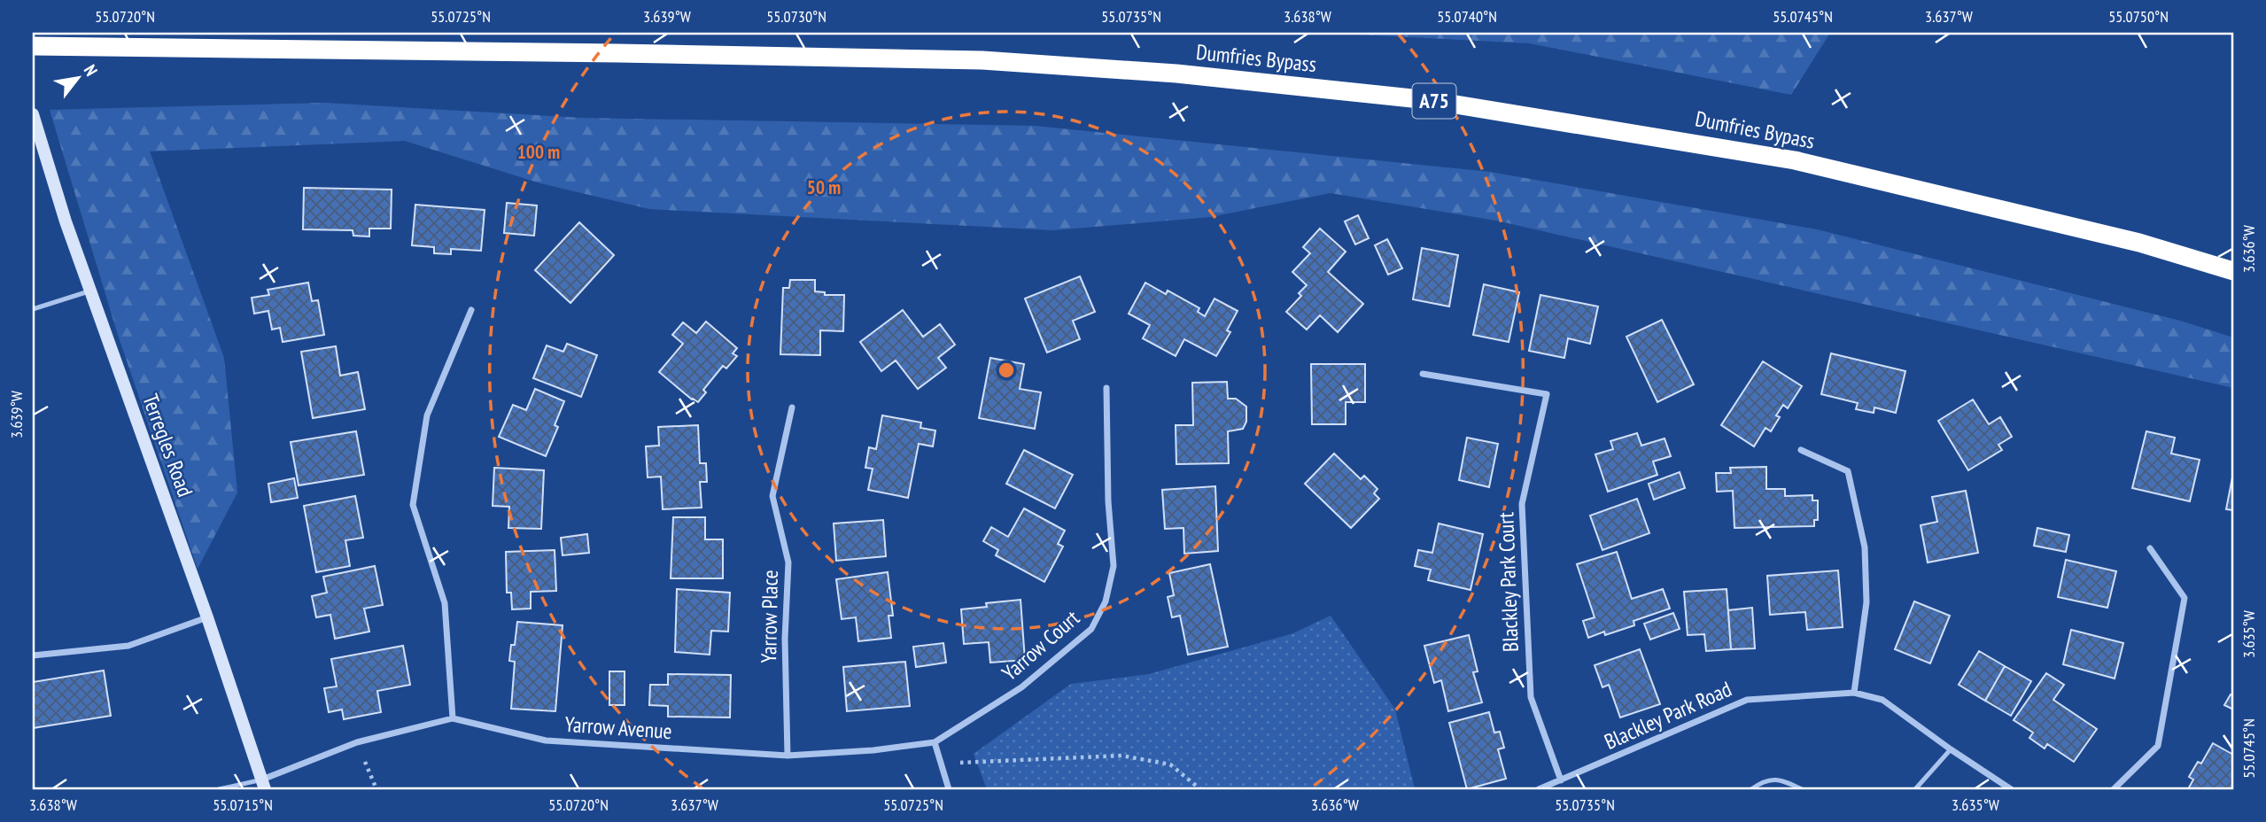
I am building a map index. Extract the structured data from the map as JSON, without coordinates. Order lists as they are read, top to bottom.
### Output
{
  "streets": {
    "highway": ["Dumfries Bypass", "A75"],
    "street": [
      "Terregles Road",
      "Blackley Park Court",
      "Yarrow Place",
      "Yarrow Court",
      "Blackley Park Road",
      "Yarrow Avenue"
    ]
  },
  "crossings": [
    ["Terregles Road", "Yarrow Avenue"],
    ["Blackley Park Court", "Blackley Park Road"],
    ["Yarrow Place", "Yarrow Avenue"],
    ["Yarrow Court", "Yarrow Avenue"]
  ],
  "north": "top right",
  "coordinates": [
    "55.0720°N",
    "55.0725°N",
    "3.639°W",
    "55.0730°N",
    "55.0735°N",
    "3.638°W",
    "55.0740°N",
    "55.0745°N",
    "3.637°W",
    "55.0750°N",
    "3.636°W",
    "3.635°W",
    "55.0715°N"
  ],
  "rings": ["100 m", "50 m"]
}
